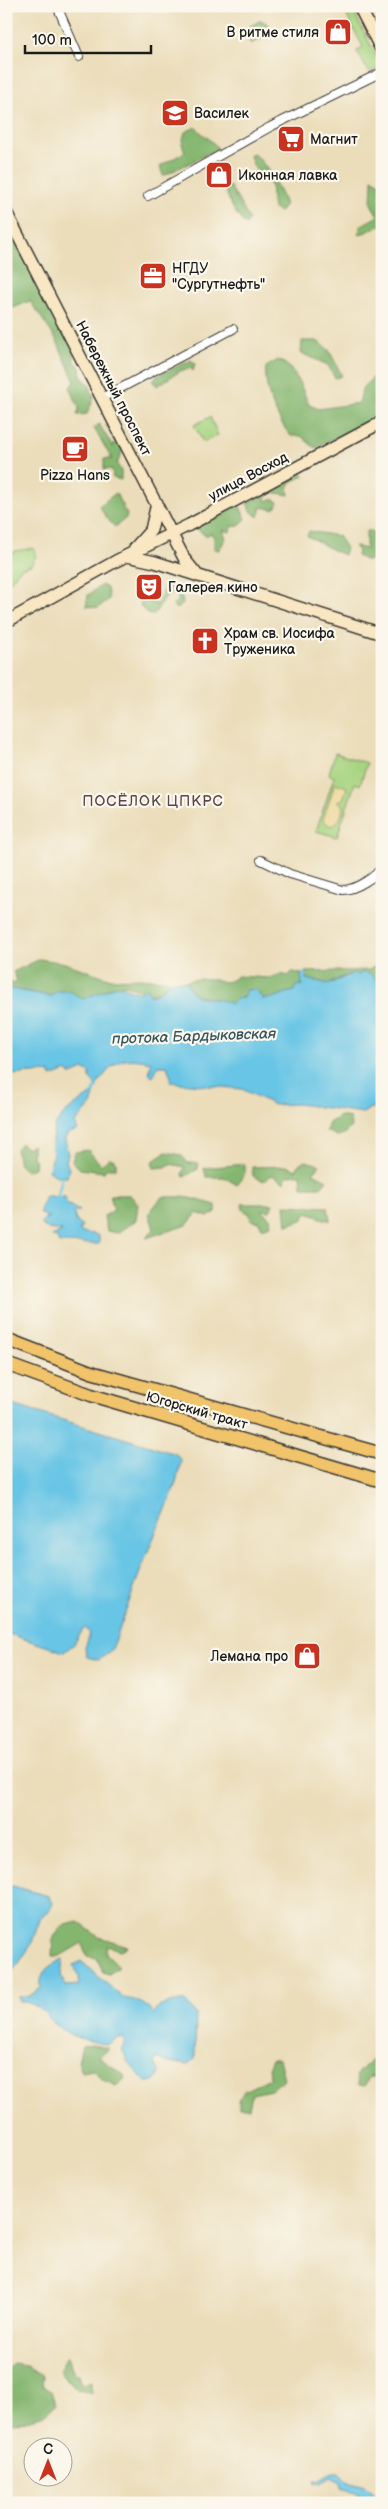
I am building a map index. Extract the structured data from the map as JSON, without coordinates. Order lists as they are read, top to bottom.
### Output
{
  "streets": {
    "main road": ["Набережный проспект", "улица Восход", "Югорский тракт"]
  },
  "crossings": [
    ["Набережный проспект", "улица Восход"]
  ],
  "districts": ["ПОСЁЛОК ЦПКРС"],
  "water": ["протока Бардыковская"],
  "places": {
    "shop": ["В ритме стиля", "Иконная лавка", "Лемана про"],
    "school or university": ["Василек"],
    "supermarket": ["Магнит"],
    "office": ["НГДУ \"Сургутнефть\""],
    "cafe": ["Pizza Hans"],
    "theatre": ["Галерея кино"],
    "church": ["Храм св. Иосифа Труженика"]
  },
  "scale_bar": "100 m",
  "north": "top"
}
